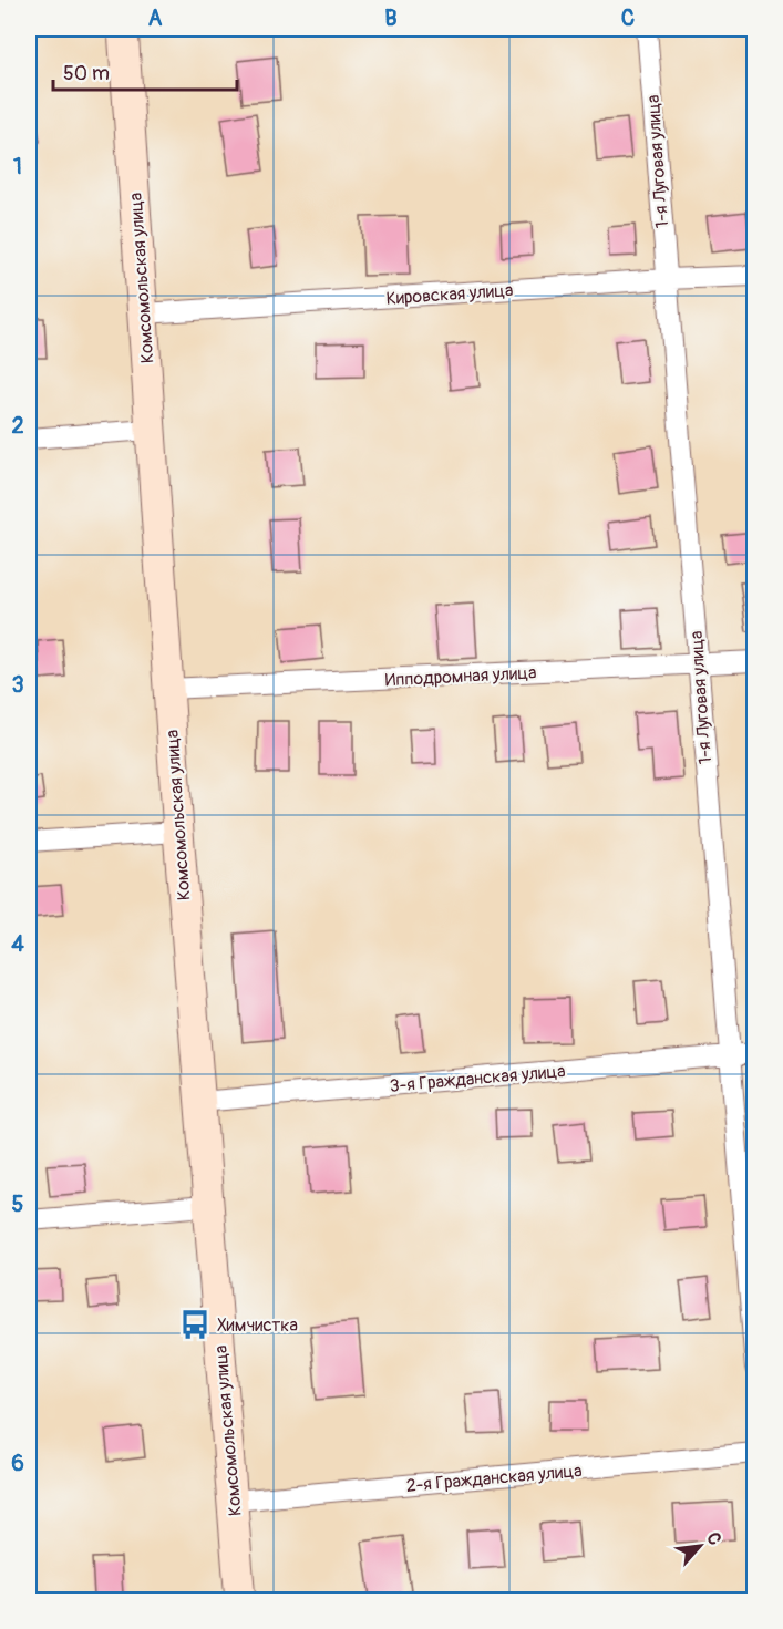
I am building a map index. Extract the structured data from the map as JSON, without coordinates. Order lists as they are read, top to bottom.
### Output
{
  "streets": {
    "main road": ["Комсомольская улица"],
    "street": [
      "1-я Луговая улица",
      "Кировская улица",
      "Ипподромная улица",
      "3-я Гражданская улица",
      "2-я Гражданская улица"
    ]
  },
  "crossings": [
    ["1-я Луговая улица", "Кировская улица"],
    ["1-я Луговая улица", "Ипподромная улица"],
    ["1-я Луговая улица", "3-я Гражданская улица"],
    ["Комсомольская улица", "Кировская улица"],
    ["Комсомольская улица", "Ипподромная улица"],
    ["Комсомольская улица", "3-я Гражданская улица"],
    ["Комсомольская улица", "2-я Гражданская улица"]
  ],
  "places": {
    "bus stop": ["Химчистка"]
  },
  "scale_bar": "50 m",
  "north": "top right",
  "grid": {
    "columns": ["A", "B", "C"],
    "rows": [
      "1",
      "2",
      "3",
      "4",
      "5",
      "6"
    ]
  }
}
